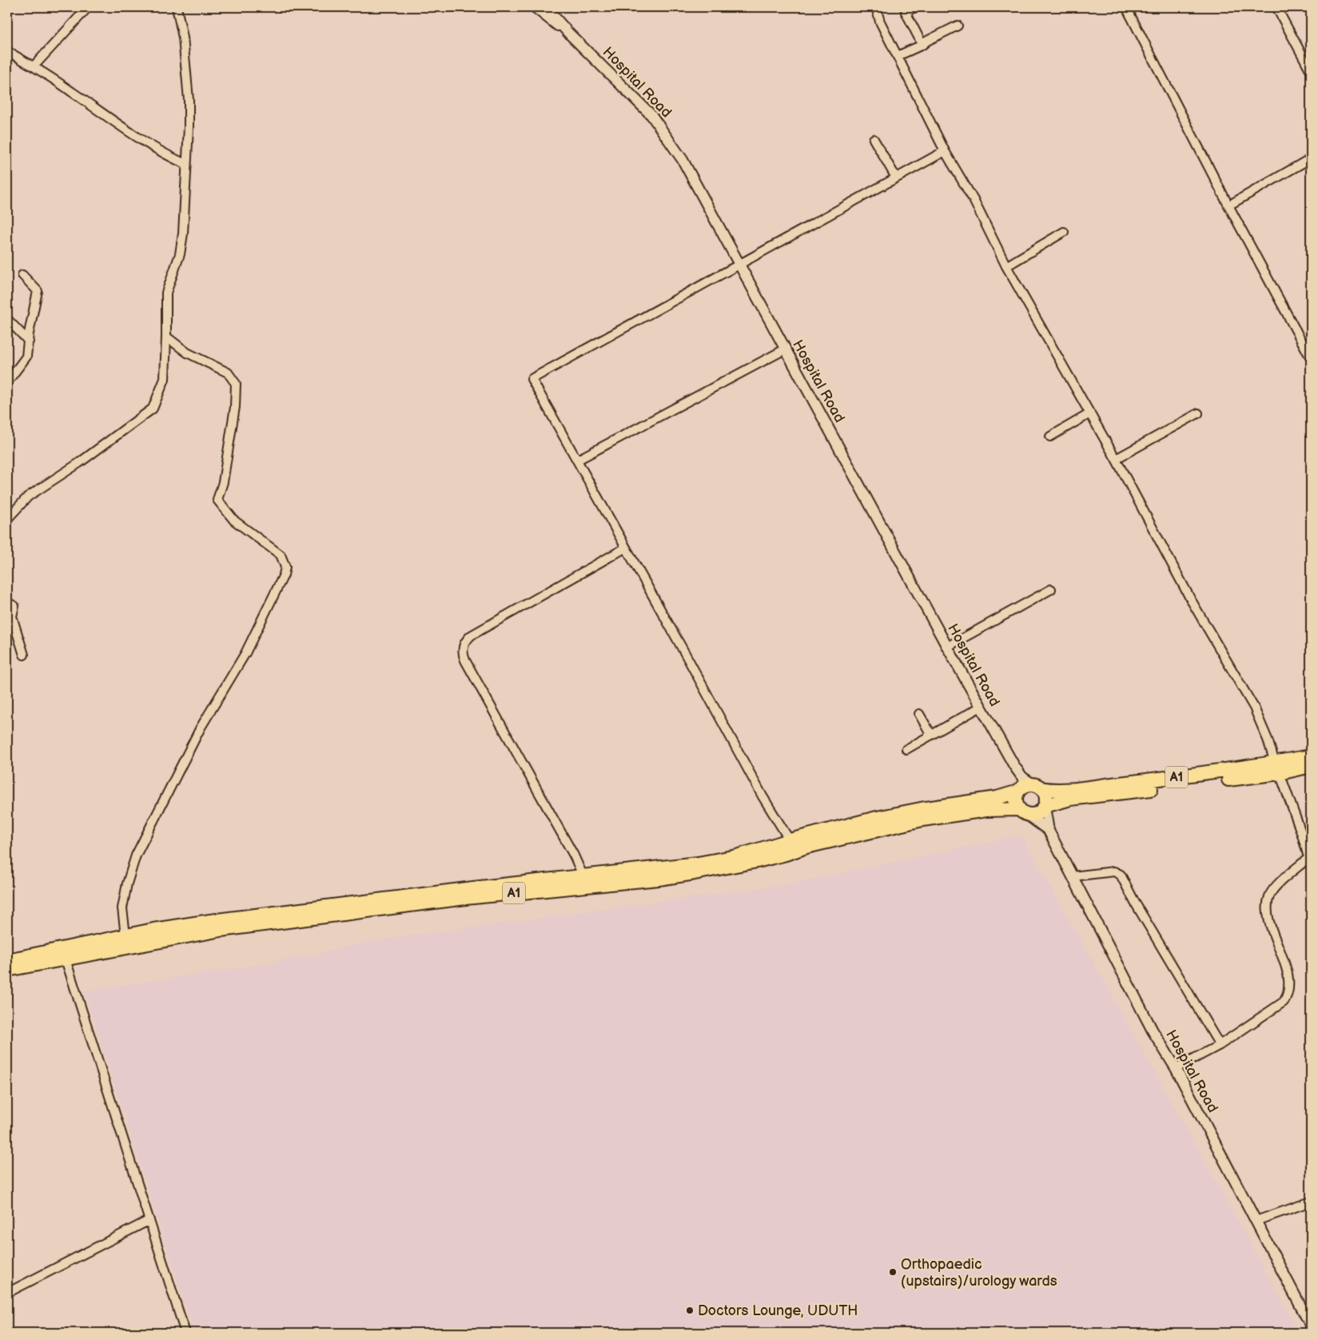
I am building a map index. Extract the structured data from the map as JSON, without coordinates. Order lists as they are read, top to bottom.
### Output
{
  "streets": {
    "highway": ["A1"],
    "street": ["Hospital Road"]
  },
  "places": ["Orthopaedic (upstairs)/urology wards", "Doctors Lounge, UDUTH"]
}
